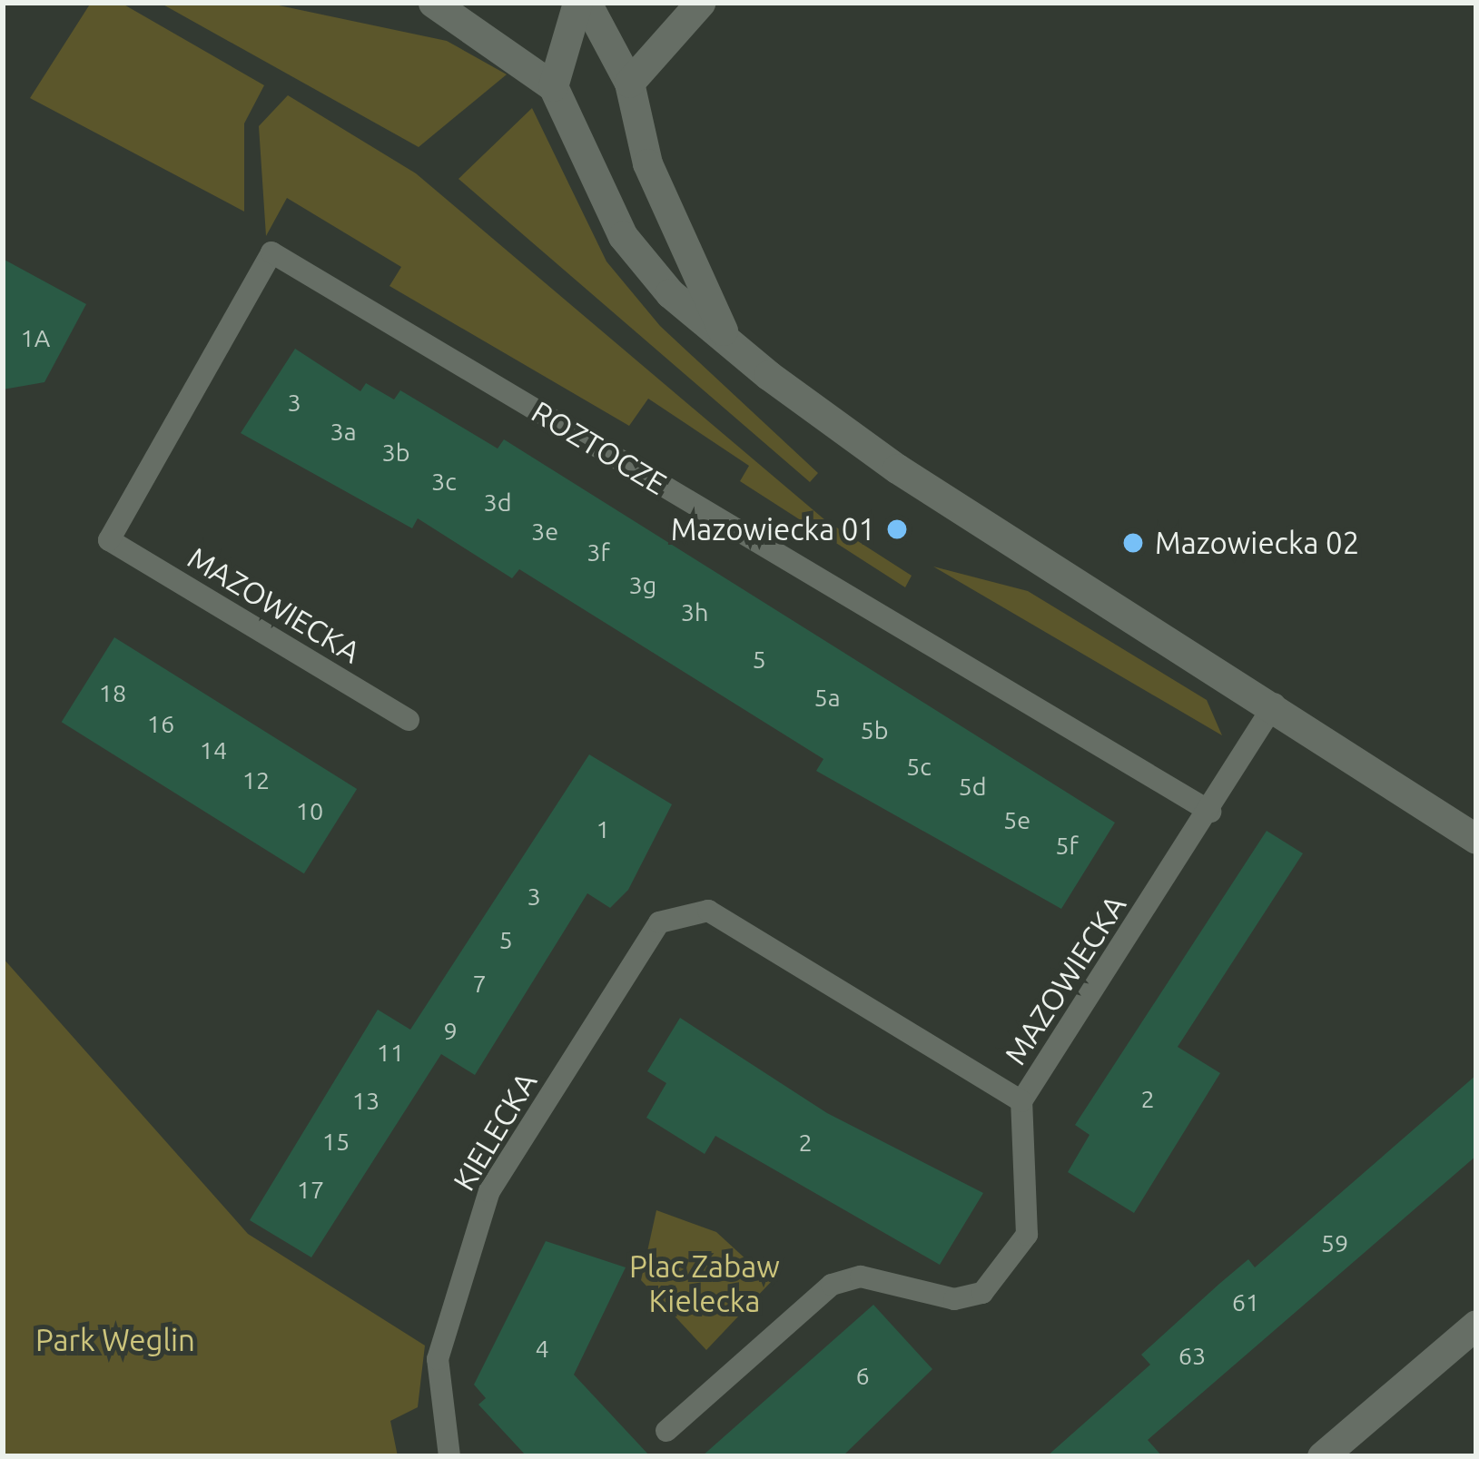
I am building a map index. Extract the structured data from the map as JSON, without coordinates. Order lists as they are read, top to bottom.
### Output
{
  "streets": {
    "lane": ["ROZTOCZE", "MAZOWIECKA", "KIELECKA"]
  },
  "crossings": [
    ["ROZTOCZE", "MAZOWIECKA"],
    ["MAZOWIECKA", "KIELECKA"]
  ],
  "parks": ["Plac Zabaw Kielecka", "Park Weglin"],
  "places": ["Mazowiecka 01", "Mazowiecka 02"],
  "house_numbers": [
    "1A",
    "3",
    "3a",
    "3b",
    "3c",
    "3d",
    "3e",
    "3f",
    "3g",
    "3h",
    "5",
    "18",
    "5a",
    "16",
    "5b",
    "14",
    "5c",
    "12",
    "5d",
    "10",
    "5e",
    "1",
    "5f",
    "3",
    "5",
    "7",
    "9",
    "11",
    "2",
    "13",
    "15",
    "2",
    "17",
    "59",
    "61",
    "4",
    "63",
    "6"
  ]
}
